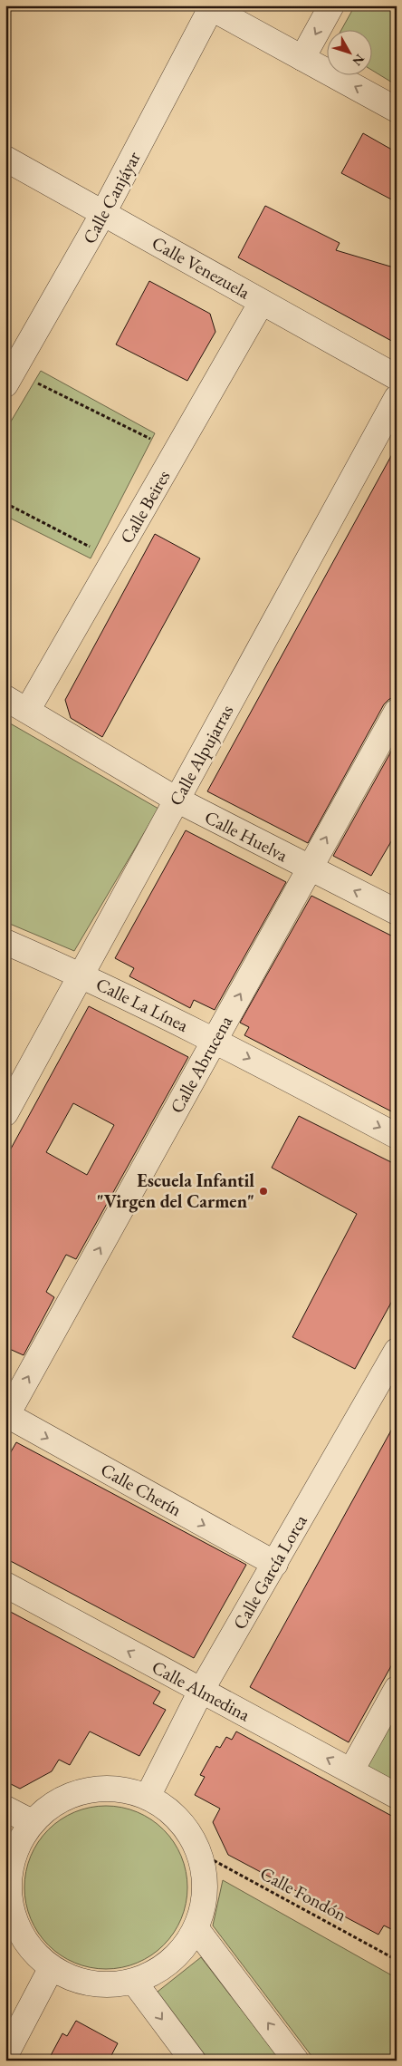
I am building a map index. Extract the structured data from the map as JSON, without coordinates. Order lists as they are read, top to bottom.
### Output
{
  "streets": {
    "street": [
      "Calle Canjáyar",
      "Calle Venezuela",
      "Calle Beires",
      "Calle Alpujarras",
      "Calle Huelva",
      "Calle La Línea",
      "Calle Abrucena",
      "Calle Cherín",
      "Calle García Lorca",
      "Calle Almedina"
    ],
    "path": ["Calle Fondón"]
  },
  "crossings": [
    ["Calle Canjáyar", "Calle Venezuela"],
    ["Calle Venezuela", "Calle Beires"],
    ["Calle Beires", "Calle Huelva"],
    ["Calle Alpujarras", "Calle Huelva"],
    ["Calle Alpujarras", "Calle La Línea"],
    ["Calle Huelva", "Calle Abrucena"],
    ["Calle La Línea", "Calle Abrucena"],
    ["Calle Abrucena", "Calle Cherín"],
    ["Calle Cherín", "Calle García Lorca"],
    ["Calle García Lorca", "Calle Almedina"]
  ],
  "one_way": ["Calle La Línea", "Calle Abrucena", "Calle Cherín"],
  "places": ["Escuela Infantil \"Virgen del Carmen\""],
  "north": "bottom right"
}
